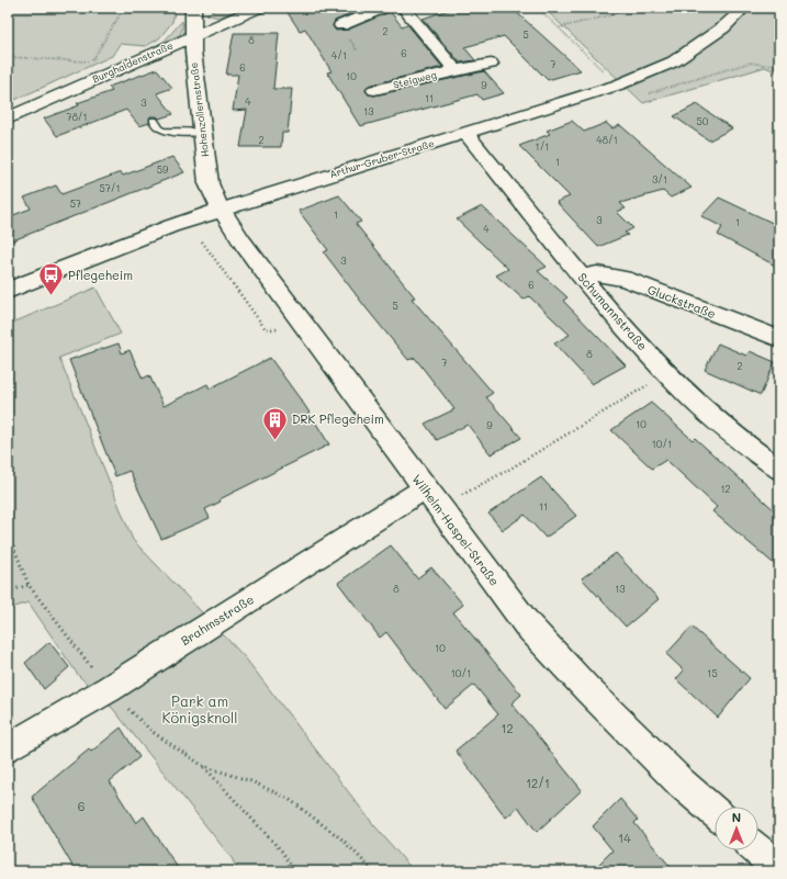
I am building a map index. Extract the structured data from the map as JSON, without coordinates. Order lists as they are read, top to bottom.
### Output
{
  "streets": {
    "street": [
      "Burghaldenstraße",
      "Steigweg",
      "Hohenzollernstraße",
      "Arthur-Gruber-Straße",
      "Gluckstraße",
      "Schumannstraße",
      "Wilhelm-Haspel-Straße",
      "Brahmsstraße"
    ]
  },
  "crossings": [
    ["Burghaldenstraße", "Hohenzollernstraße"],
    ["Hohenzollernstraße", "Arthur-Gruber-Straße"],
    ["Hohenzollernstraße", "Wilhelm-Haspel-Straße"],
    ["Arthur-Gruber-Straße", "Schumannstraße"],
    ["Arthur-Gruber-Straße", "Wilhelm-Haspel-Straße"],
    ["Gluckstraße", "Schumannstraße"],
    ["Wilhelm-Haspel-Straße", "Brahmsstraße"]
  ],
  "parks": ["Park am Königsknoll"],
  "places": {
    "bus stop": ["Pflegeheim"],
    "building": ["DRK Pflegeheim"]
  },
  "house_numbers": [
    "2",
    "5",
    "8",
    "6",
    "4/1",
    "7",
    "6",
    "10",
    "9",
    "11",
    "4",
    "3",
    "13",
    "78/1",
    "50",
    "2",
    "48/1",
    "1/1",
    "1",
    "59",
    "3/1",
    "57/1",
    "57",
    "1",
    "3",
    "1",
    "4",
    "3",
    "6",
    "5",
    "8",
    "7",
    "2",
    "10",
    "9",
    "10/1",
    "12",
    "11",
    "8",
    "13",
    "10",
    "10/1",
    "15",
    "12",
    "12/1",
    "6",
    "14"
  ],
  "north": "top"
}
